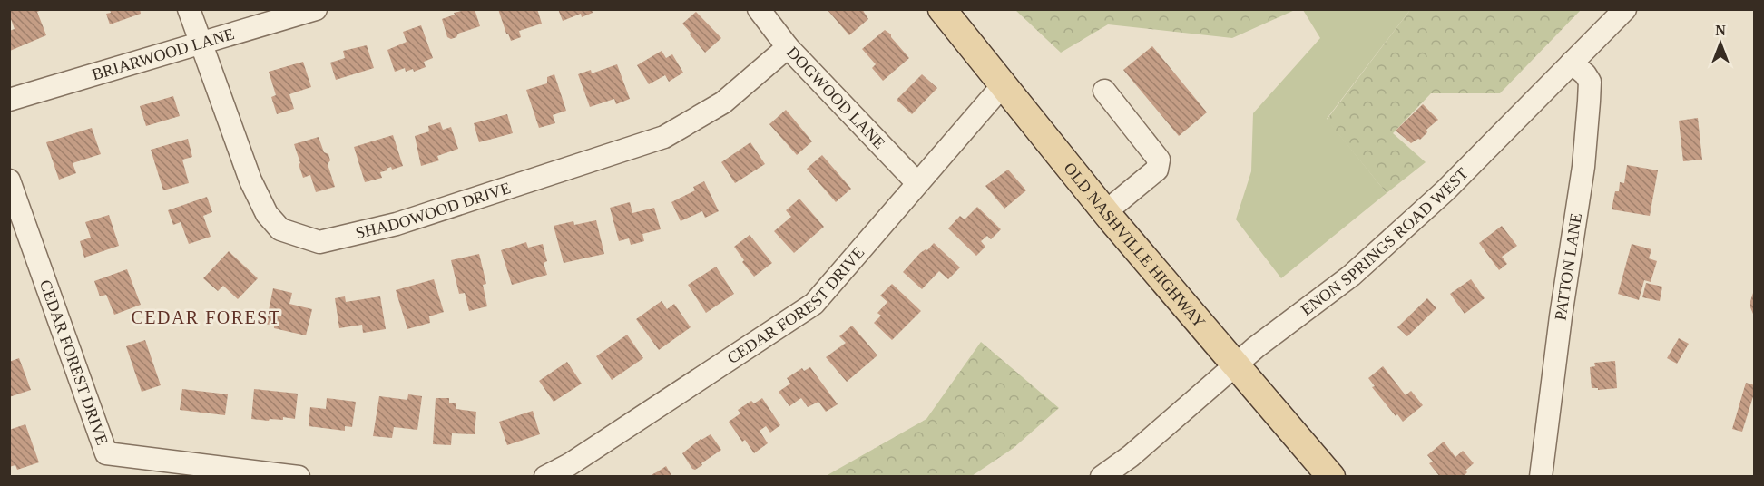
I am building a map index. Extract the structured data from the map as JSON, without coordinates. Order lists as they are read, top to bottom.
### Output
{
  "streets": {
    "main road": ["OLD NASHVILLE HIGHWAY"],
    "street": [
      "BRIARWOOD LANE",
      "DOGWOOD LANE",
      "SHADOWOOD DRIVE",
      "ENON SPRINGS ROAD WEST",
      "PATTON LANE",
      "CEDAR FOREST DRIVE"
    ]
  },
  "crossings": [
    ["BRIARWOOD LANE", "SHADOWOOD DRIVE"],
    ["DOGWOOD LANE", "SHADOWOOD DRIVE"],
    ["DOGWOOD LANE", "CEDAR FOREST DRIVE"],
    ["ENON SPRINGS ROAD WEST", "OLD NASHVILLE HIGHWAY"],
    ["ENON SPRINGS ROAD WEST", "PATTON LANE"],
    ["OLD NASHVILLE HIGHWAY", "CEDAR FOREST DRIVE"]
  ],
  "districts": ["CEDAR FOREST"],
  "north": "top"
}
